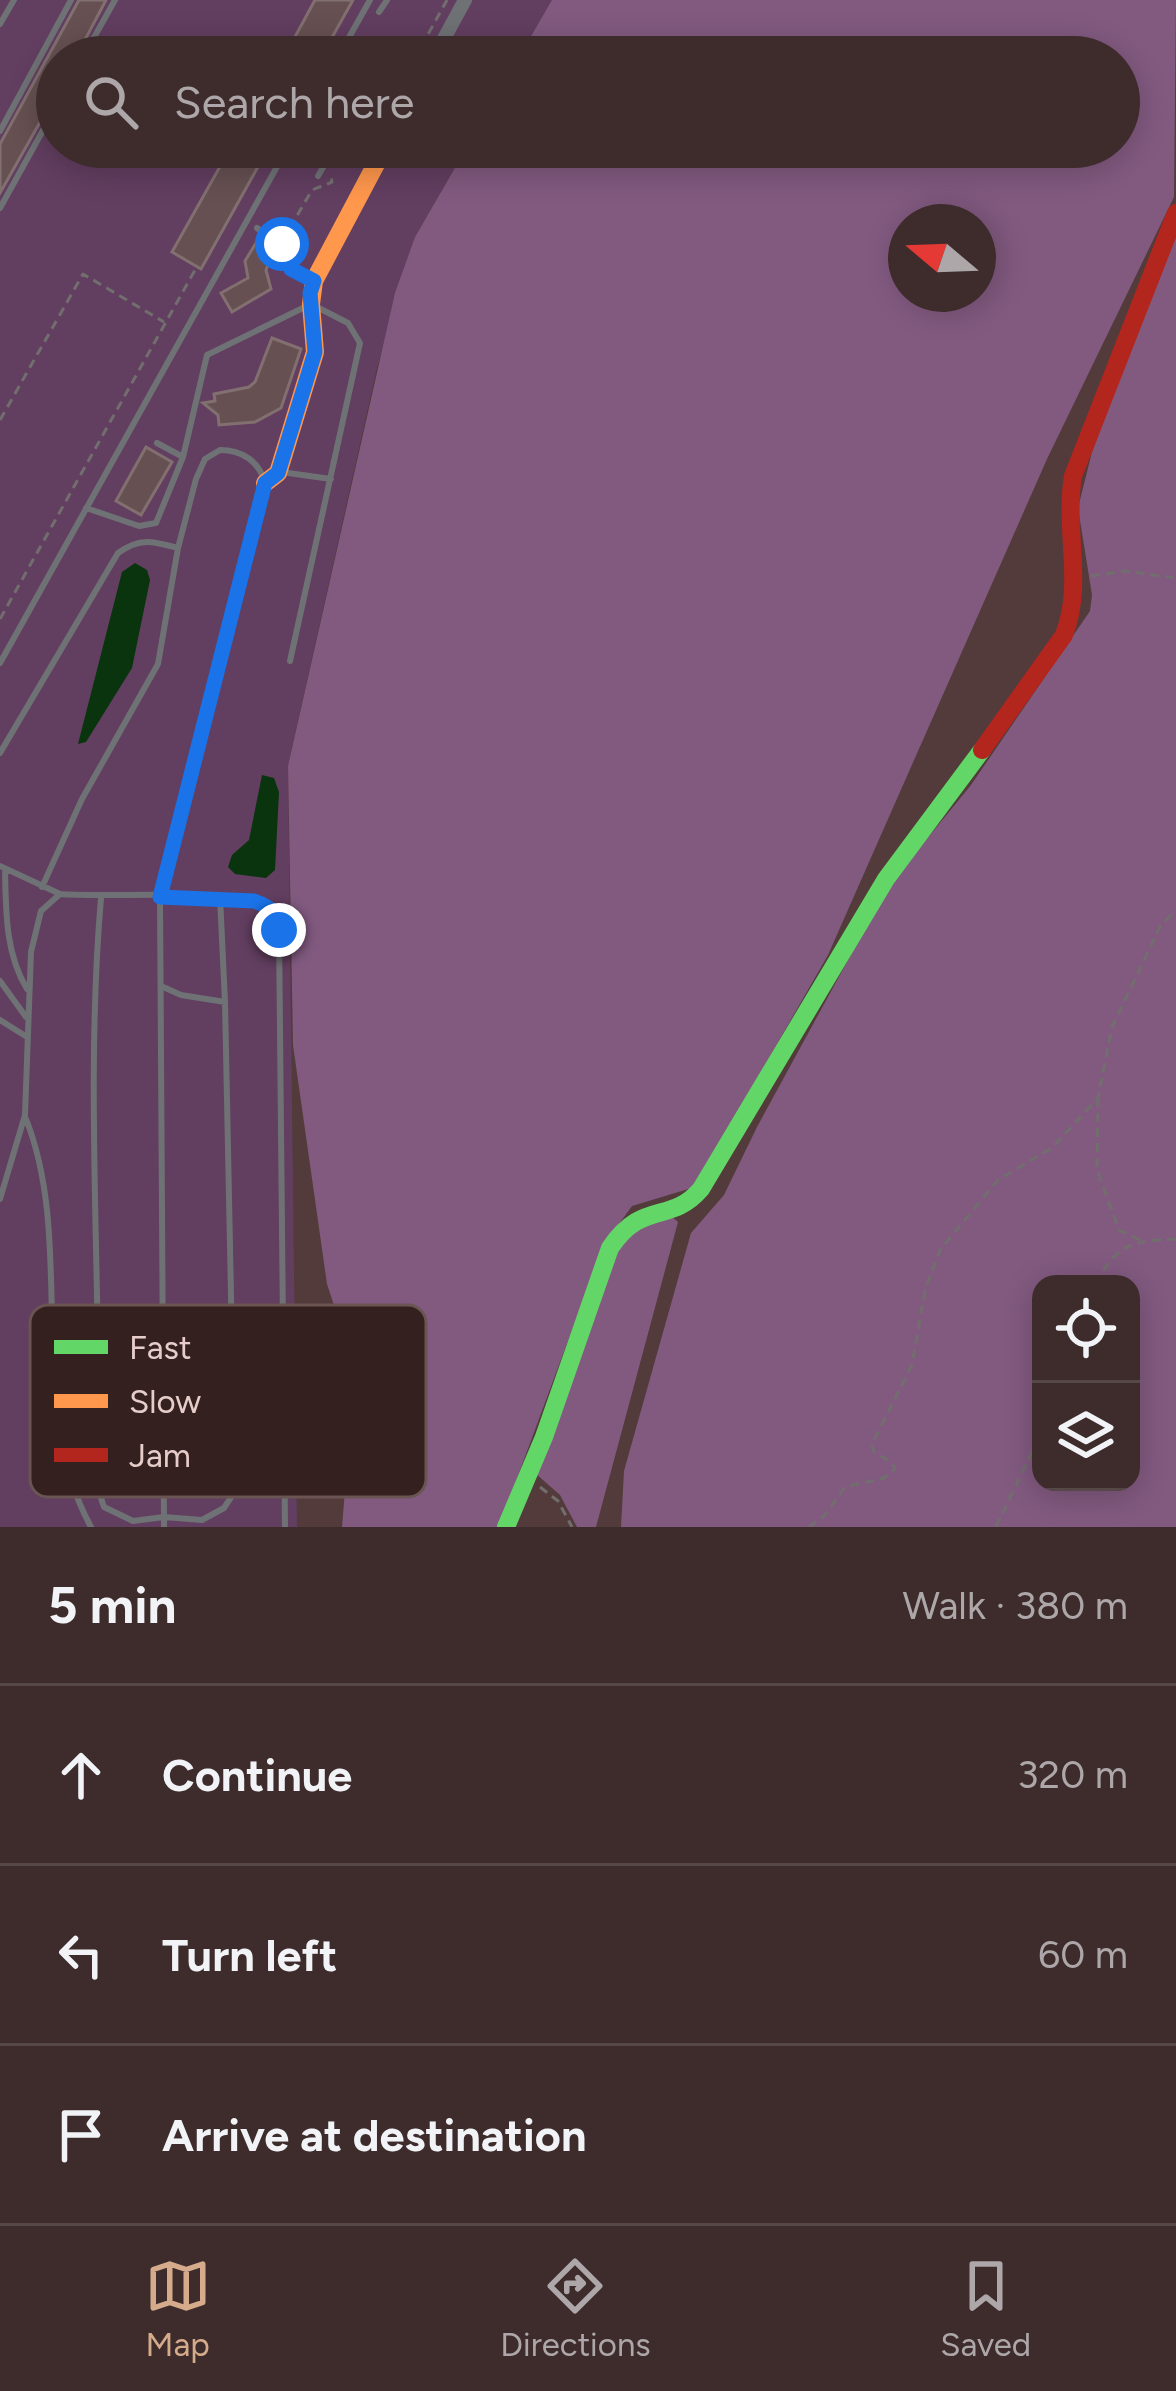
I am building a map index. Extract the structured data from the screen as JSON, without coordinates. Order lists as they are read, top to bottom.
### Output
{
  "legend": ["Fast", "Slow", "Jam"],
  "north": "left",
  "page": {
    "search": "Search here",
    "heading": ["5 min", "Walk · 380 m"],
    "list": [
      ["Continue", "320 m"],
      ["Turn left", "60 m"],
      "Arrive at destination"
    ],
    "nav": ["Map", "Directions", "Saved"]
  }
}
